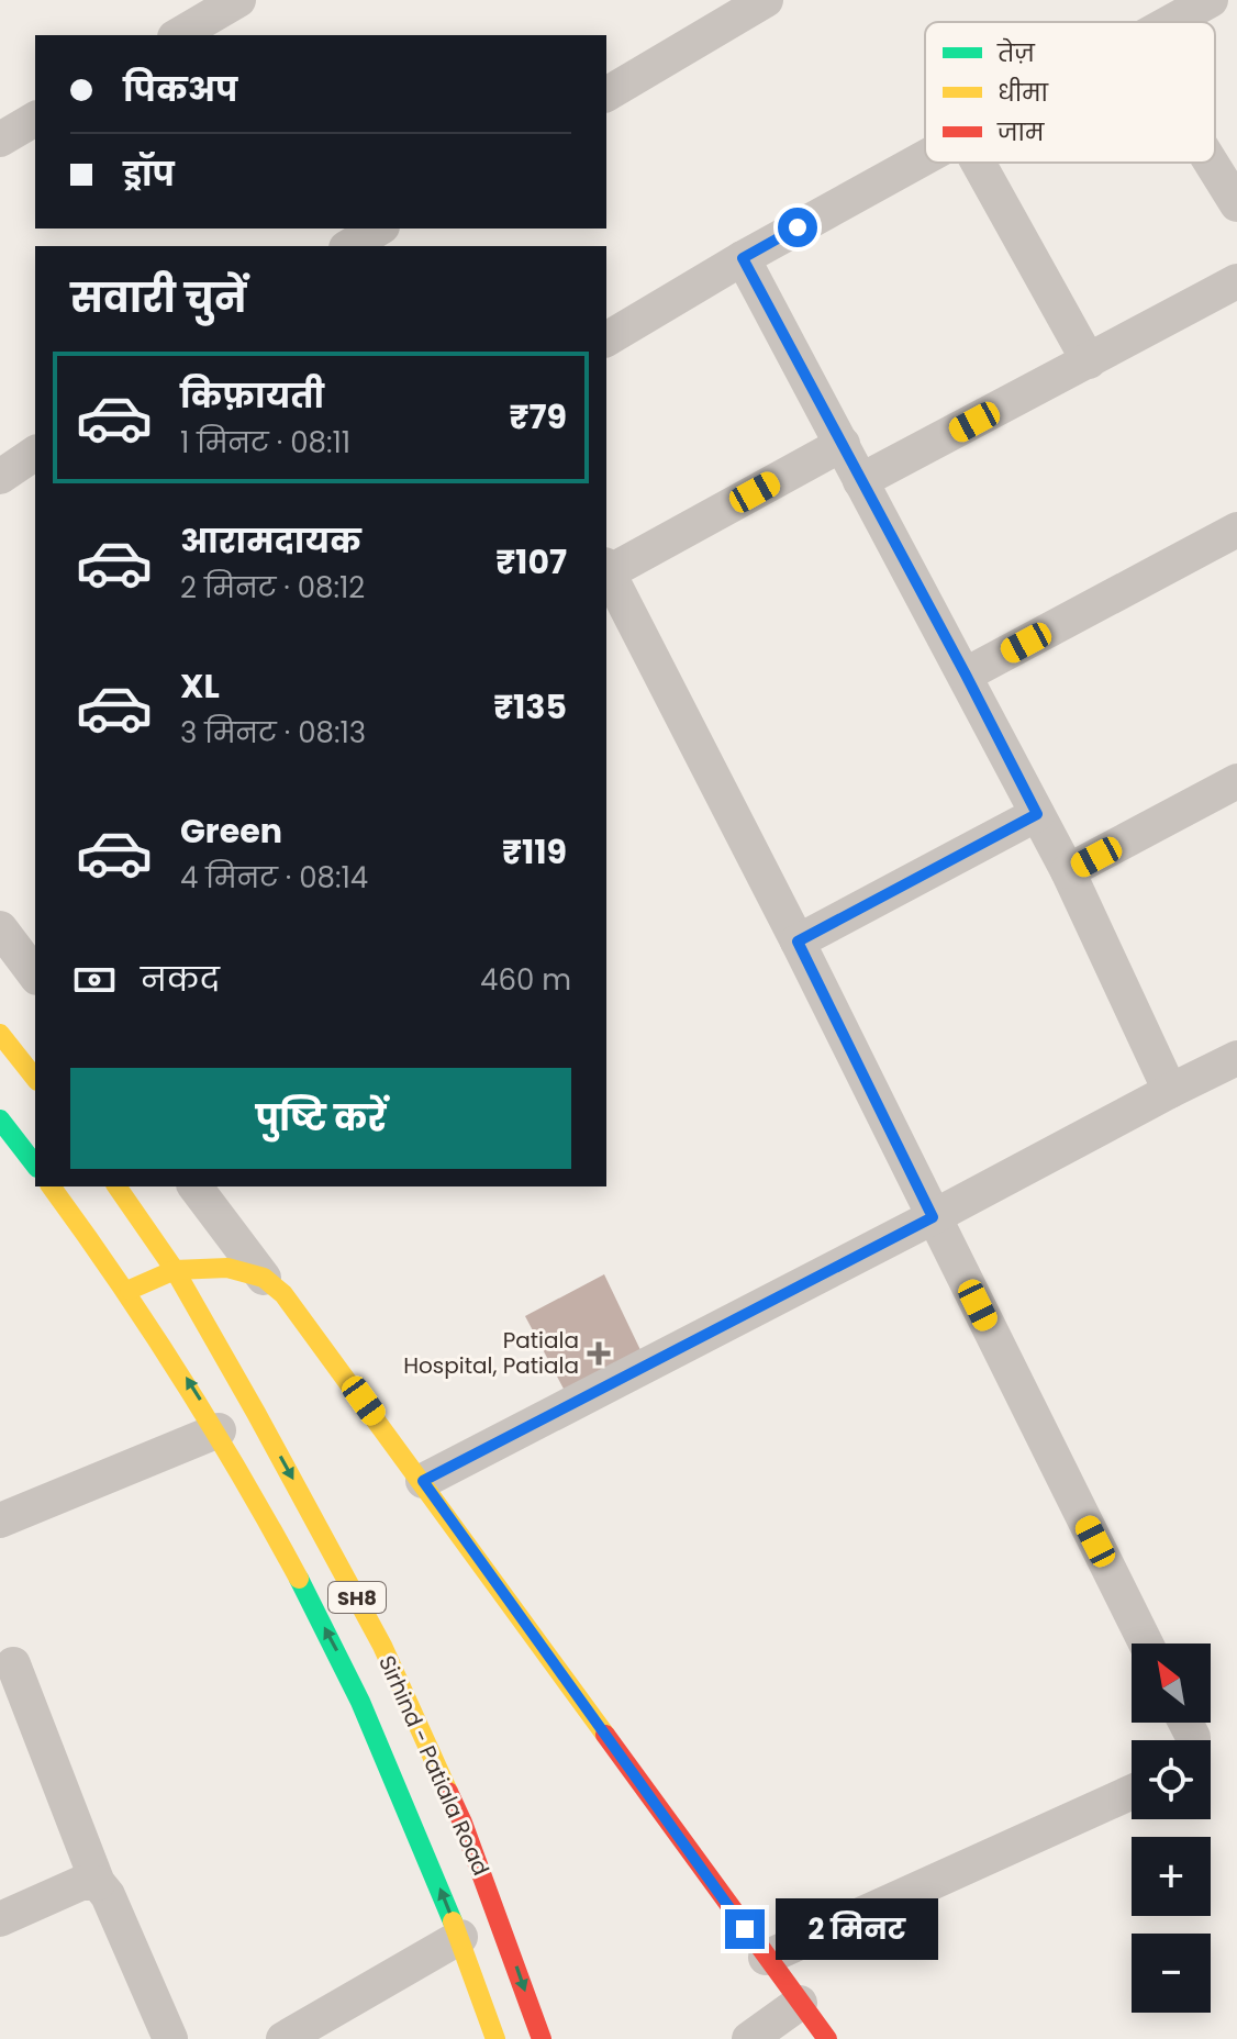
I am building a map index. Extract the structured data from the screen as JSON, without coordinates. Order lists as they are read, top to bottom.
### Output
{
  "streets": {
    "main road": ["SH8", "Sirhind - Patiala Road"]
  },
  "places": {
    "health": ["Patiala Hospital, Patiala"]
  },
  "legend": ["तेज़", "धीमा", "जाम"],
  "north": "top left",
  "page": {
    "banner": ["पिकअप", "ड्रॉप"],
    "heading": "सवारी चुनें",
    "list": [
      {
        "name": "किफ़ायती",
        "note": "1 मिनट · 08:11",
        "value": "₹79"
      },
      {
        "name": "आरामदायक",
        "note": "2 मिनट · 08:12",
        "value": "₹107"
      },
      {
        "name": "XL",
        "note": "3 मिनट · 08:13",
        "value": "₹135"
      },
      {
        "name": "Green",
        "note": "4 मिनट · 08:14",
        "value": "₹119"
      }
    ],
    "pay": ["नकद", "460 m"],
    "buttons": "पुष्टि करें",
    "map_buttons": ["+", "−"],
    "bubble": "2 मिनट"
  }
}
